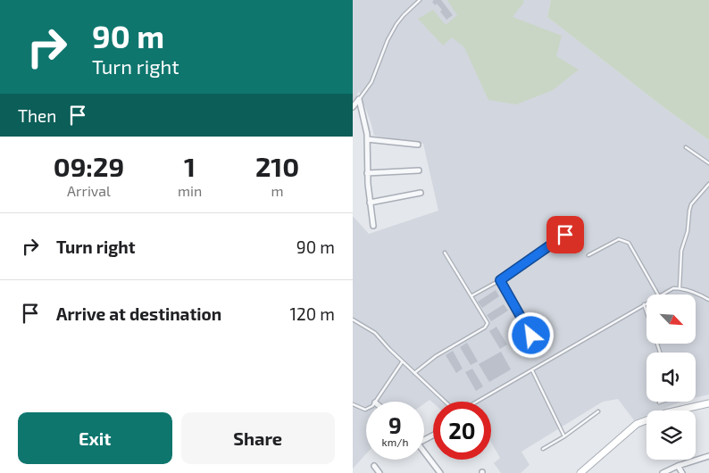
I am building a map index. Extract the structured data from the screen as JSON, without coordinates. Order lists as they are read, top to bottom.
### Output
{
  "north": "bottom right",
  "page": {
    "turn": ["90 m", "Turn right"],
    "then": "Then",
    "eta": [
      "09:29",
      "Arrival",
      "1",
      "min",
      "210",
      "m"
    ],
    "list": [
      {
        "name": "Turn right",
        "value": "90 m"
      },
      {
        "name": "Arrive at destination",
        "value": "120 m"
      }
    ],
    "speed": "9 km/h",
    "limit": "20",
    "buttons": ["Exit", "Share"]
  }
}
